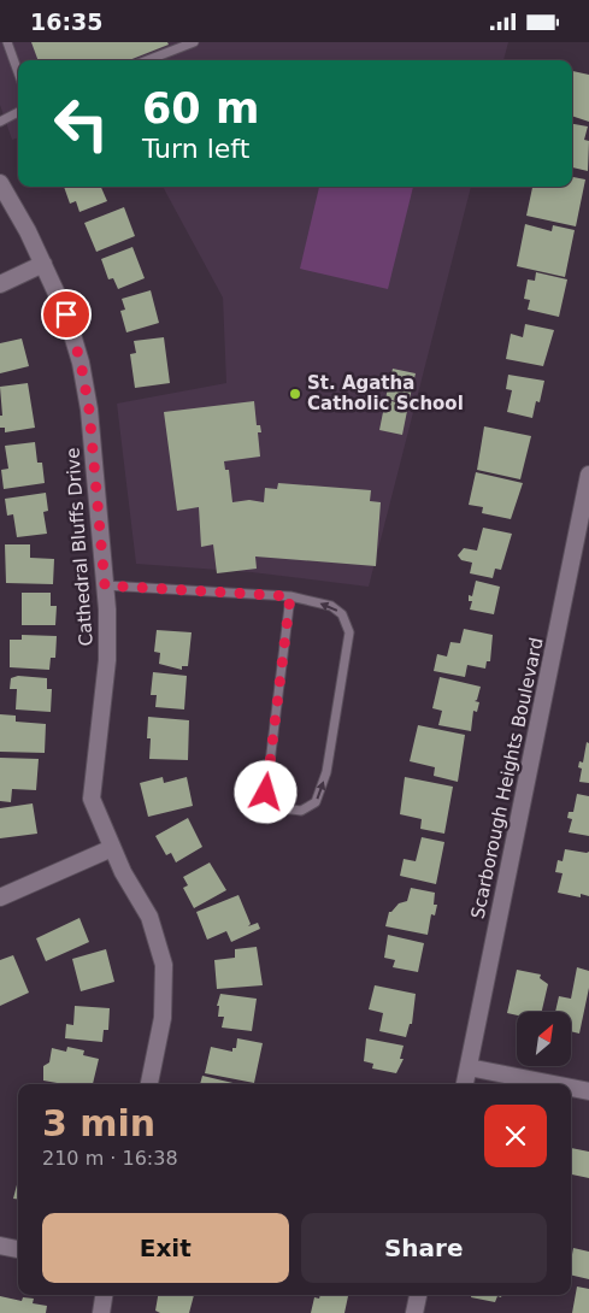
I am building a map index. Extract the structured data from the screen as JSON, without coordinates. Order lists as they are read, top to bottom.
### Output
{
  "streets": {
    "street": ["Cathedral Bluffs Drive", "Scarborough Heights Boulevard"]
  },
  "places": ["St. Agatha Catholic School"],
  "north": "top right",
  "page": {
    "status": "16:35",
    "turn": ["60 m", "Turn left"],
    "heading": ["3 min", "210 m · 16:38"],
    "buttons": ["Exit", "Share"]
  }
}
